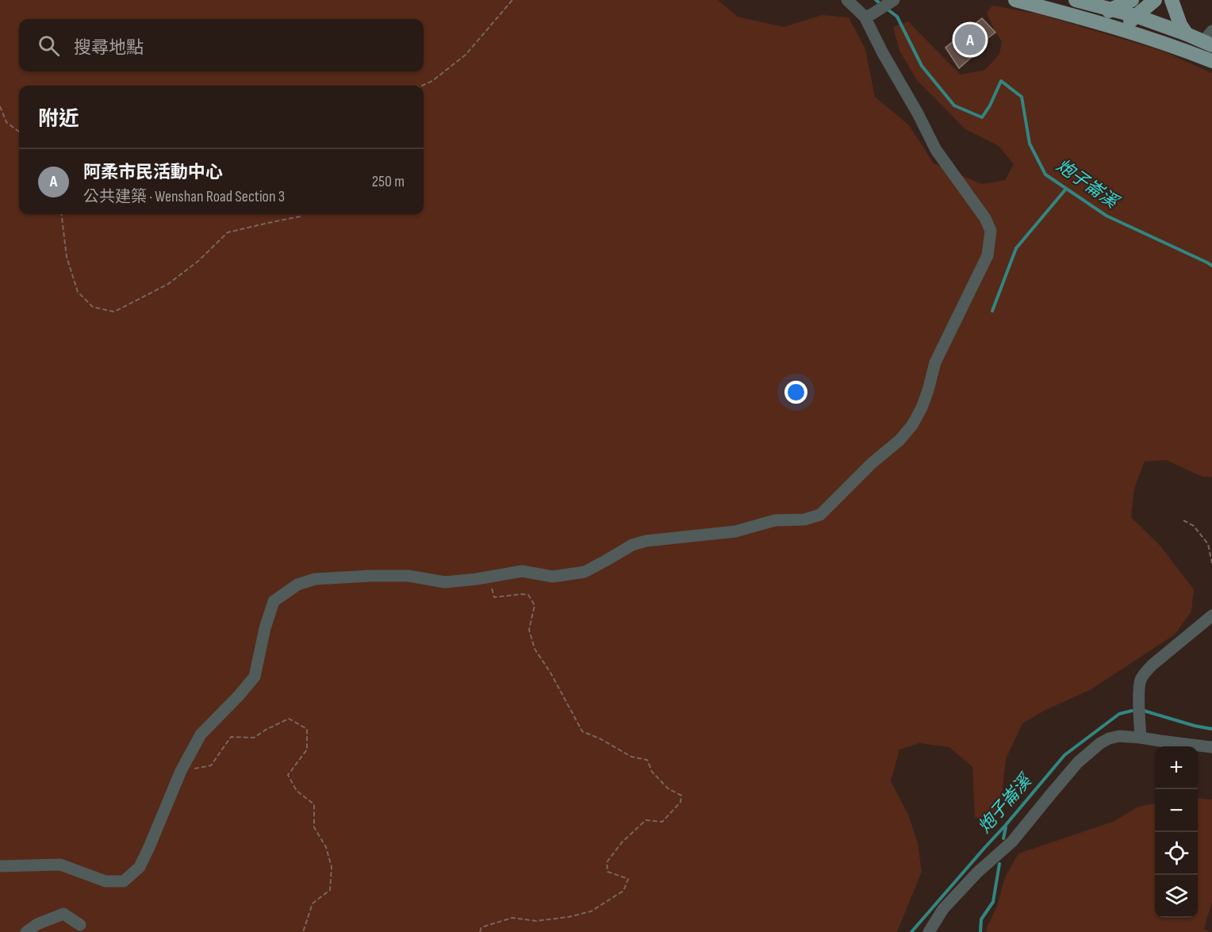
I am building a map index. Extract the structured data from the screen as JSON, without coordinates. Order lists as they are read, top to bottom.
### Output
{
  "water": ["炮子崙溪"],
  "page": {
    "search": "搜尋地點",
    "pins": "A",
    "heading": "附近",
    "list": [
      {
        "mark": "A",
        "name": "阿柔市民活動中心",
        "note": "公共建築 · Wenshan Road Section 3",
        "value": "250 m"
      }
    ],
    "map_buttons": ["+", "−"]
  }
}
